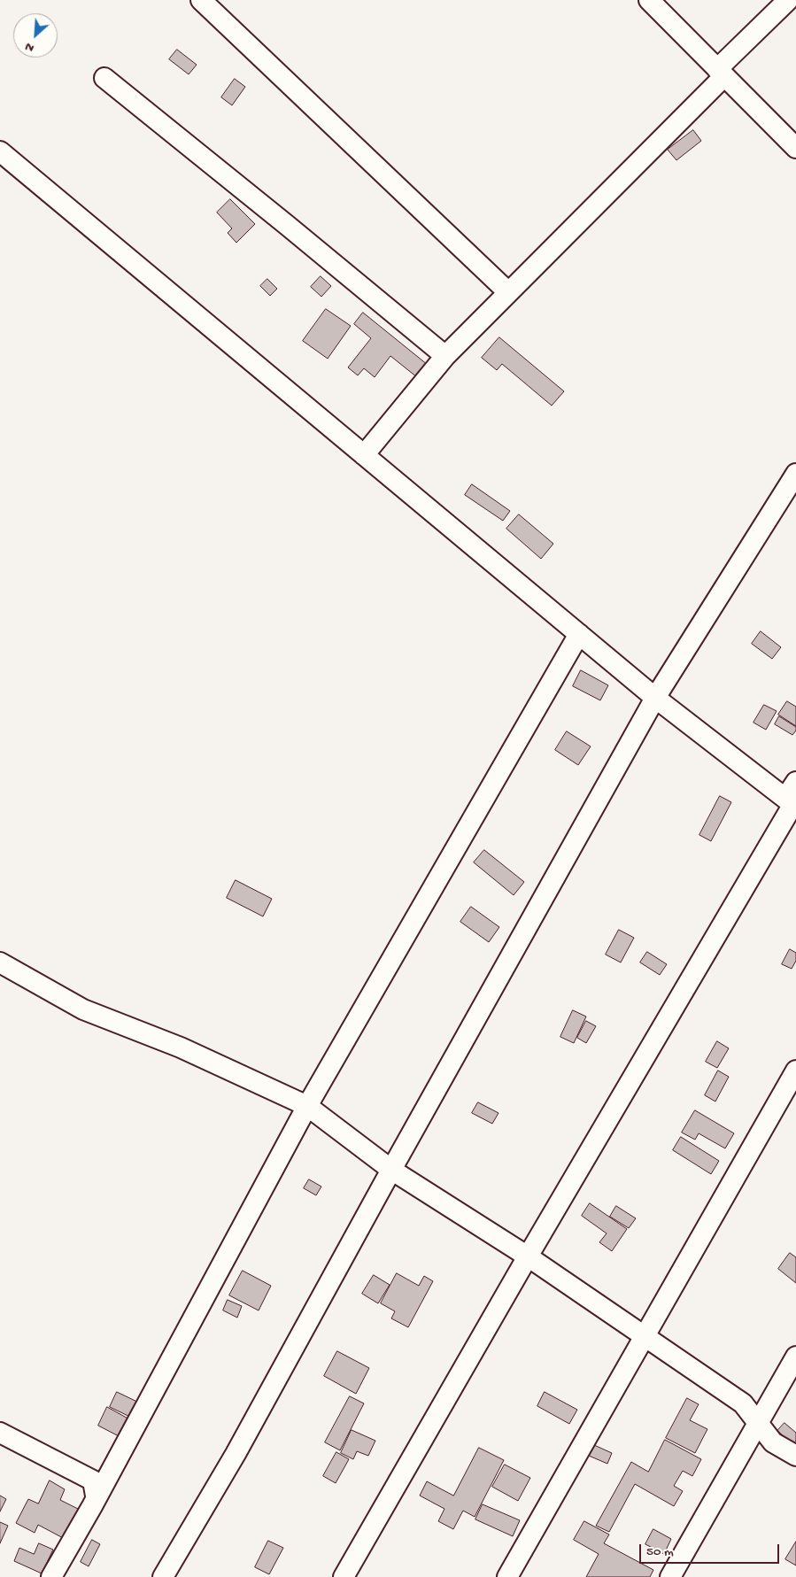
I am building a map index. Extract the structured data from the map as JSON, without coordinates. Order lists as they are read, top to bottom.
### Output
{
  "scale_bar": "50 m",
  "north": "bottom left"
}
